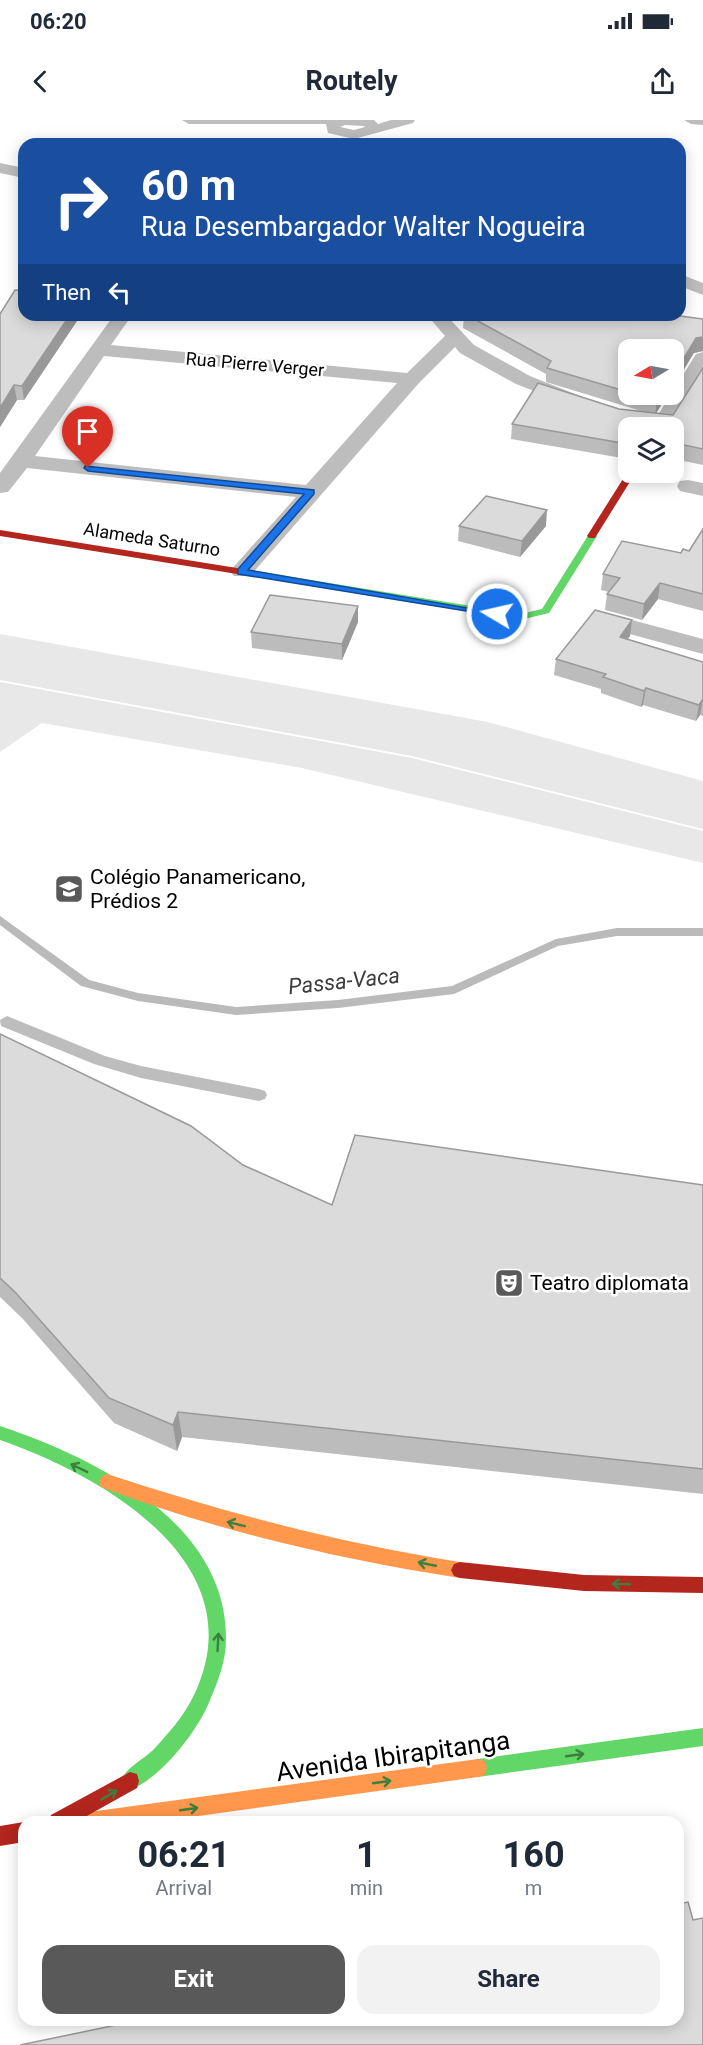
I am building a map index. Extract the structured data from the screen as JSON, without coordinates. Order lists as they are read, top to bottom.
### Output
{
  "streets": {
    "main road": ["Alameda Saturno", "Avenida Ibirapitanga"],
    "street": ["Rua Pierre Verger"]
  },
  "one_way": ["Avenida Ibirapitanga"],
  "water": ["Passa-Vaca"],
  "places": {
    "school or university": ["Colégio Panamericano, Prédios 2"],
    "theatre": ["Teatro diplomata"]
  },
  "north": "left",
  "page": {
    "status": "06:20",
    "header": "Routely",
    "turn": ["60 m", "Rua Desembargador Walter Nogueira"],
    "then": "Then",
    "eta": [
      "06:21",
      "Arrival",
      "1",
      "min",
      "160",
      "m"
    ],
    "buttons": ["Exit", "Share"]
  }
}
